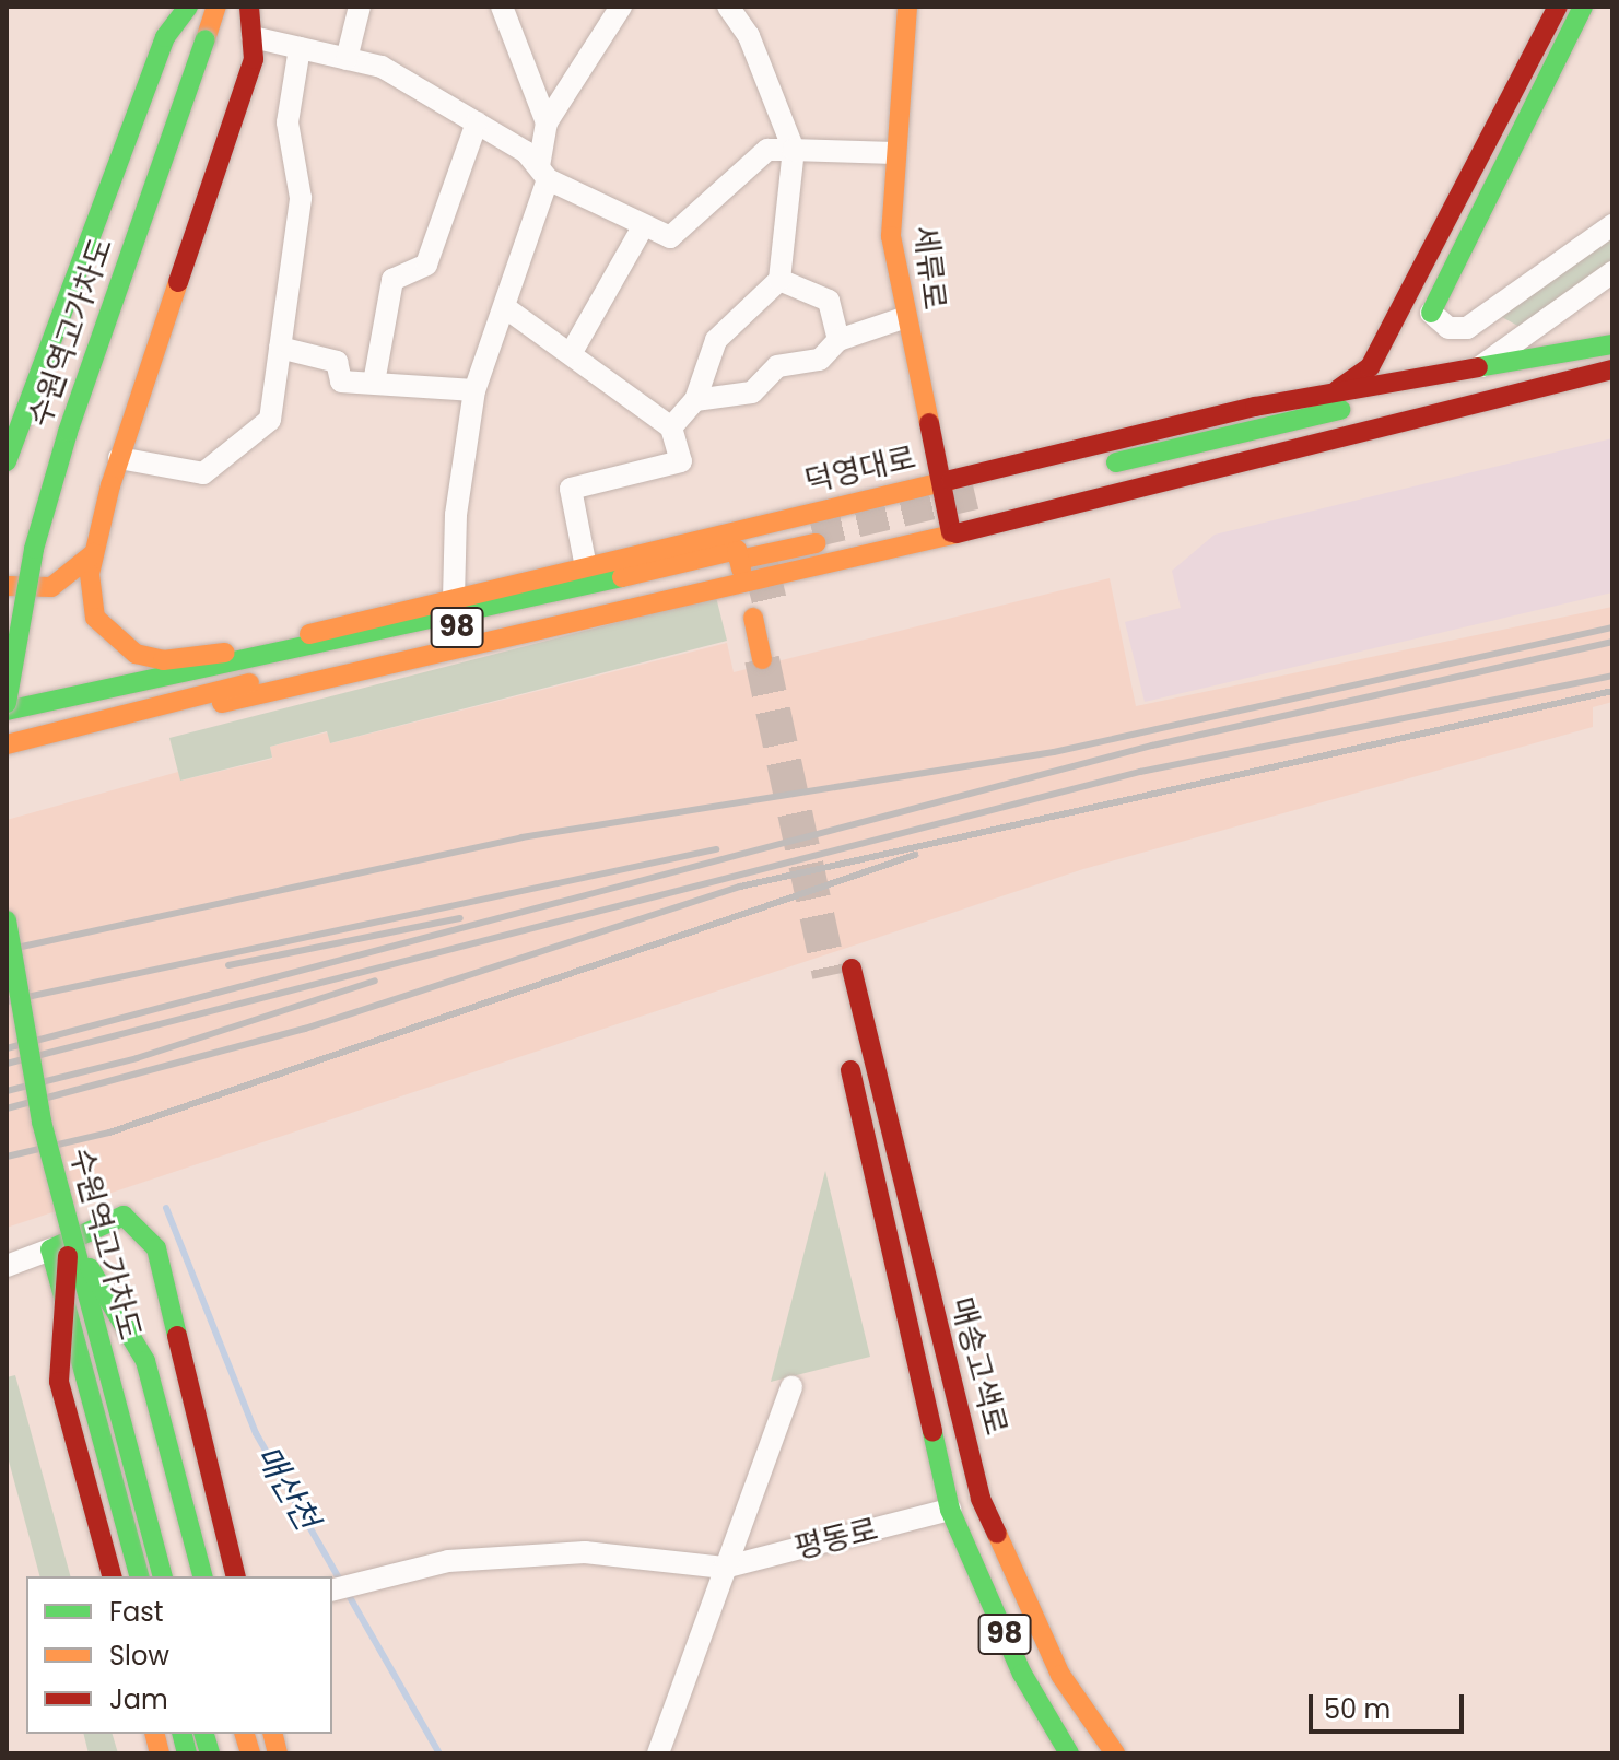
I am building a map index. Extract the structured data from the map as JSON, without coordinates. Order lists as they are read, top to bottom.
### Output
{
  "streets": {
    "main road": [
      "세류로",
      "수원역고가차도",
      "덕영대로",
      "98",
      "매송고색로"
    ],
    "street": ["평동로"]
  },
  "crossings": [
    ["세류로", "덕영대로"],
    ["매송고색로", "평동로"]
  ],
  "water": ["매산천"],
  "legend": ["Fast", "Slow", "Jam"],
  "scale_bar": "50 m"
}
